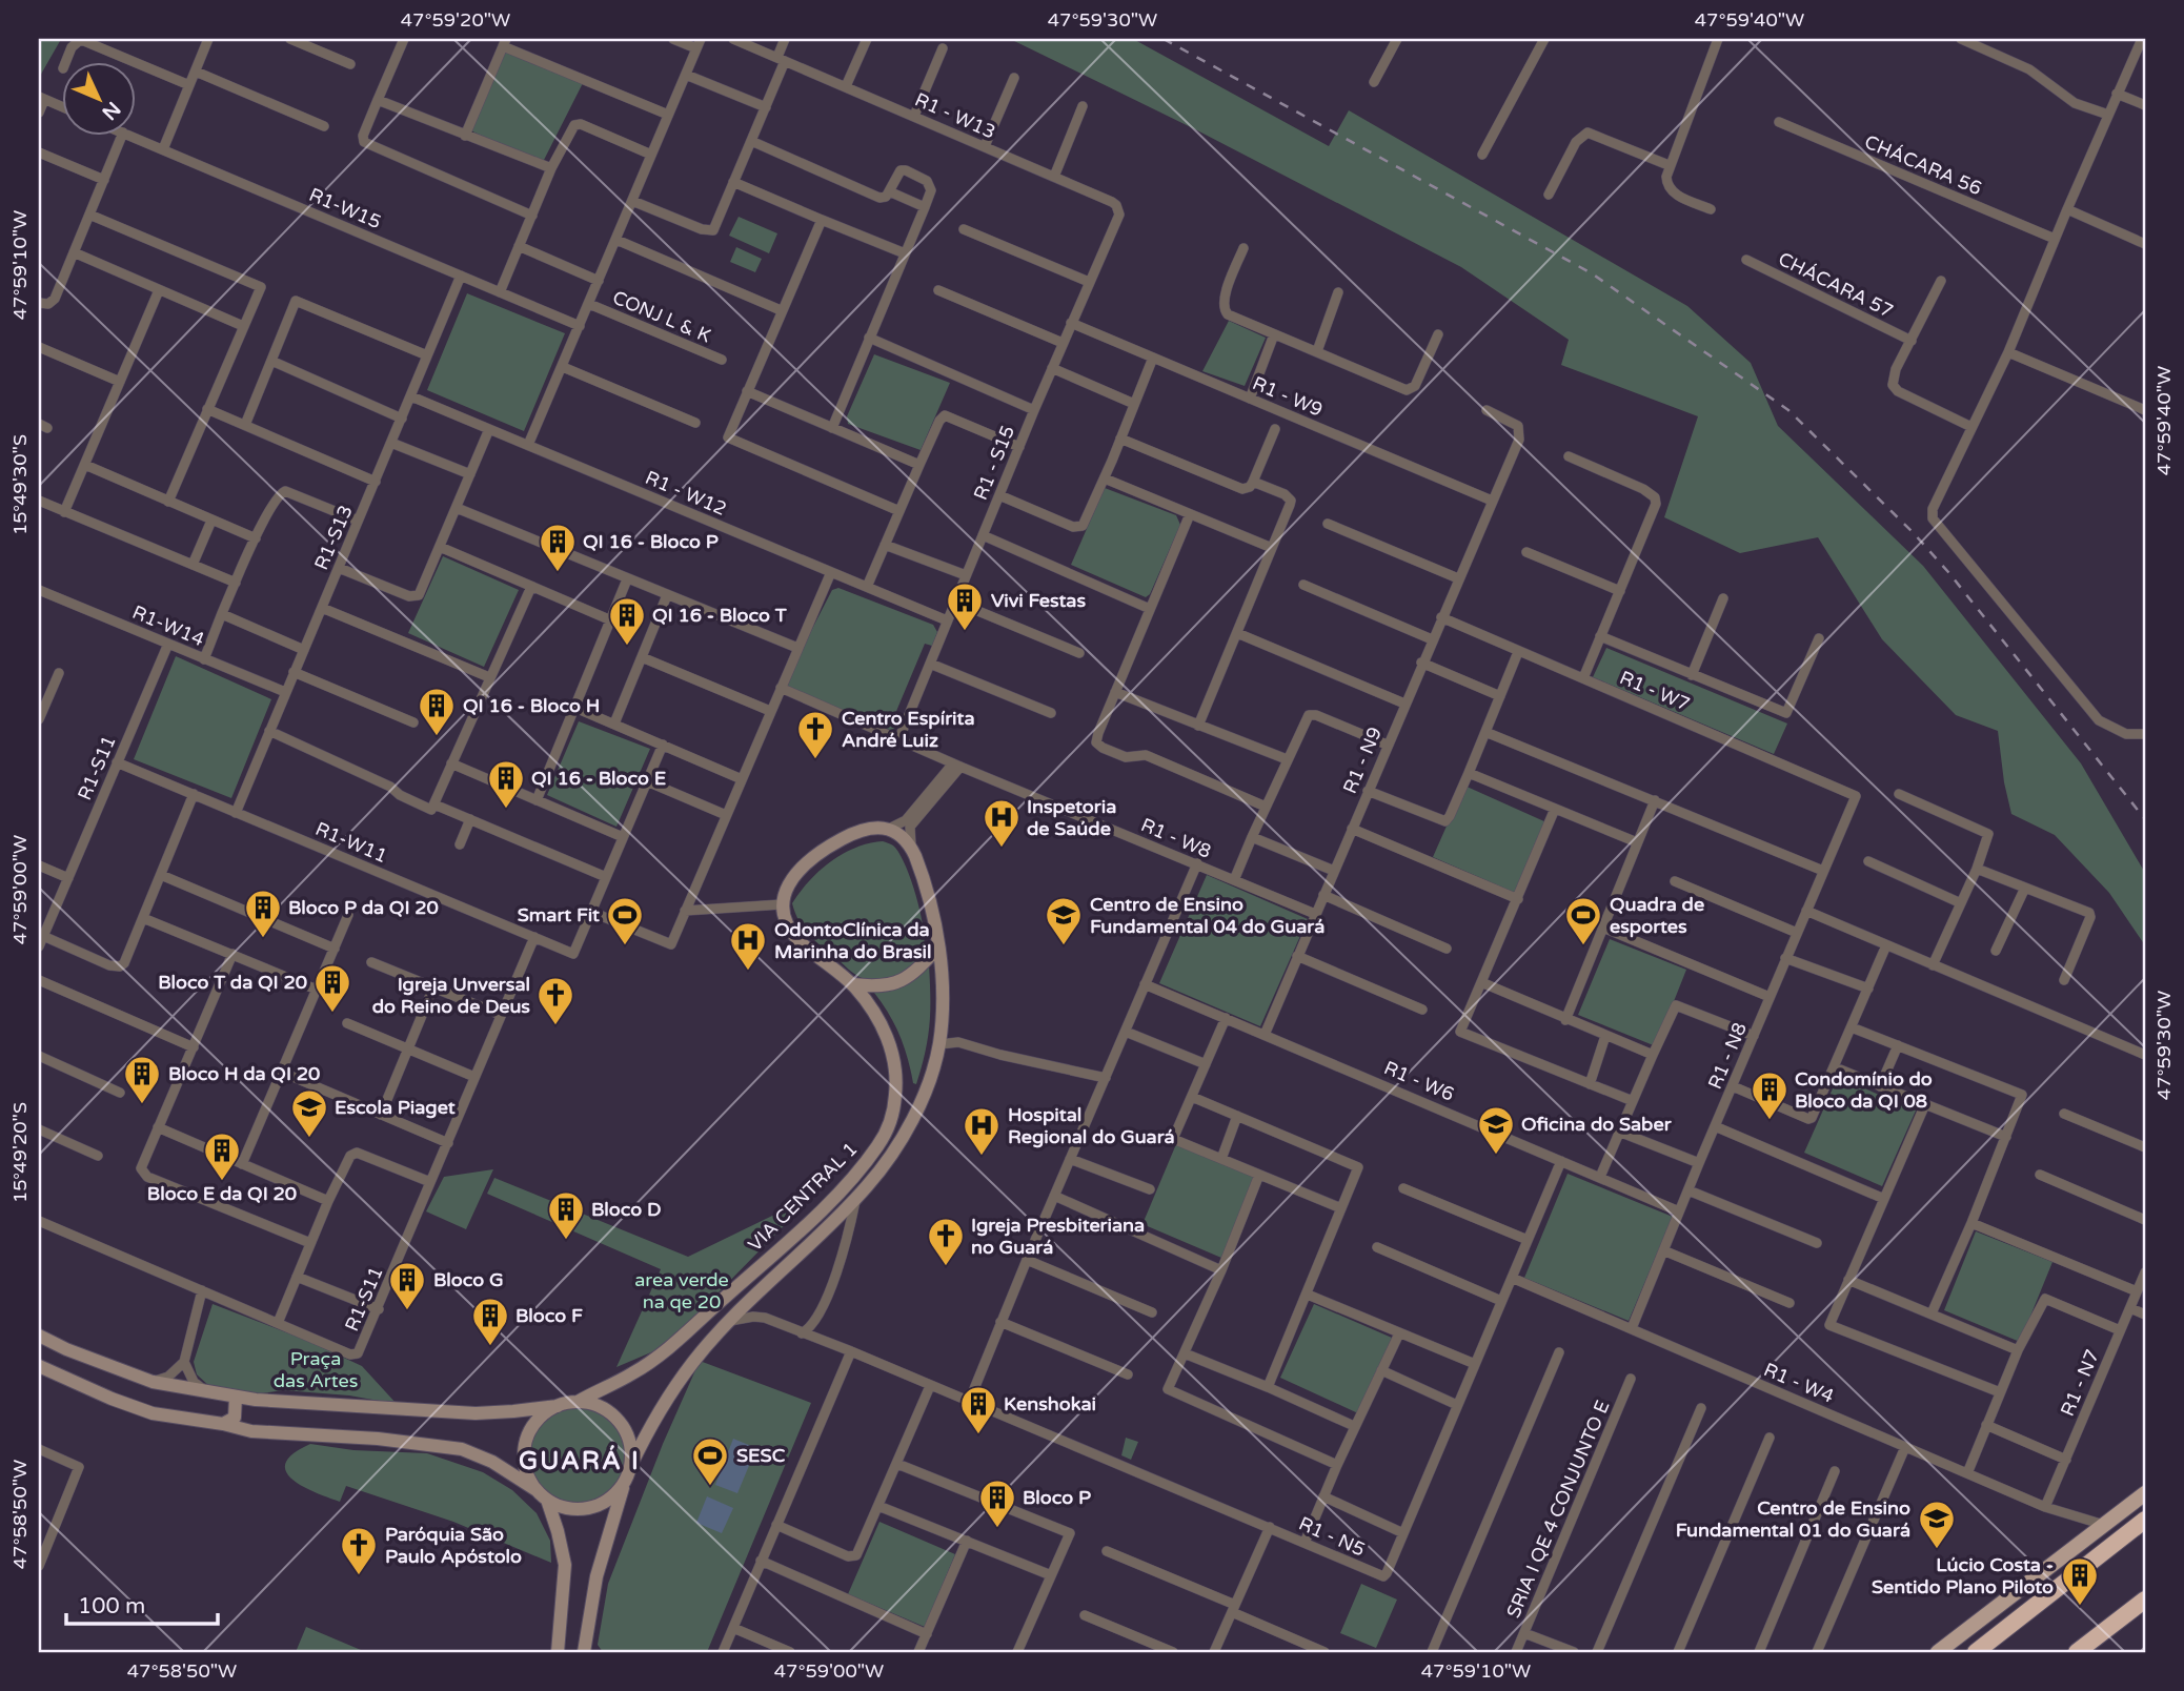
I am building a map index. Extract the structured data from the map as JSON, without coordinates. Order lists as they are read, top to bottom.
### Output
{
  "streets": {
    "main road": ["VIA CENTRAL 1"],
    "street": [
      "R1 - W13",
      "CHÁCARA 56",
      "R1-W15",
      "CHÁCARA 57",
      "CONJ L & K",
      "R1 - W9",
      "R1 - S15",
      "R1 - W12",
      "R1-S13",
      "R1-W14",
      "R1 - W7",
      "R1 - N9",
      "R1-S11",
      "R1 - W8",
      "R1-W11",
      "R1 - N8",
      "R1 - W6",
      "R1 - W4",
      "R1 - N7",
      "SRIA I QE 4 CONJUNTO E",
      "R1 - N5"
    ]
  },
  "crossings": [
    ["R1 - W13", "R1 - S15"],
    ["R1-W15", "R1-S13"],
    ["R1 - W9", "R1 - S15"],
    ["R1 - W9", "R1 - N9"],
    ["R1 - S15", "R1 - W12"],
    ["R1 - S15", "R1 - W8"],
    ["R1 - W12", "R1-S13"],
    ["R1-S13", "R1-W14"],
    ["R1-S13", "R1-W11"],
    ["R1-W14", "R1-S11"],
    ["R1 - W7", "R1 - N9"],
    ["R1 - W7", "R1 - N8"],
    ["R1 - N9", "R1 - W8"],
    ["R1 - N9", "R1 - W6"],
    ["R1-S11", "R1-W11"],
    ["R1 - N8", "R1 - W6"],
    ["R1 - N8", "R1 - W4"],
    ["R1 - W6", "R1 - N5"],
    ["VIA CENTRAL 1", "R1 - N5"],
    ["R1 - W4", "R1 - N7"],
    ["R1 - W4", "R1 - N5"]
  ],
  "districts": ["GUARÁ I"],
  "parks": ["area verde na qe 20", "Praça das Artes"],
  "places": {
    "building": [
      "QI 16 - Bloco P",
      "Vivi Festas",
      "QI 16 - Bloco T",
      "QI 16 - Bloco H",
      "QI 16 - Bloco E",
      "Bloco P da QI 20",
      "Bloco T da QI 20",
      "Bloco H da QI 20",
      "Condomínio do Bloco da QI 08",
      "Bloco E da QI 20",
      "Bloco D",
      "Bloco G",
      "Bloco F",
      "Kenshokai",
      "Bloco P",
      "Lúcio Costa - Sentido Plano Piloto"
    ],
    "church": [
      "Centro Espírita André Luiz",
      "Igreja Unversal do Reino de Deus",
      "Igreja Presbiteriana no Guará",
      "Paróquia São Paulo Apóstolo"
    ],
    "hospital": ["Inspetoria de Saúde", "OdontoClínica da Marinha do Brasil", "Hospital Regional do Guará"],
    "sports": ["Smart Fit", "Quadra de esportes", "SESC"],
    "school or university": [
      "Centro de Ensino Fundamental 04 do Guará",
      "Escola Piaget",
      "Oficina do Saber",
      "Centro de Ensino Fundamental 01 do Guará"
    ]
  },
  "scale_bar": "100 m",
  "north": "bottom right",
  "coordinates": [
    "47°59'20\"W",
    "47°59'30\"W",
    "47°59'40\"W",
    "47°59'10\"W",
    "15°49'30\"S",
    "47°59'00\"W",
    "15°49'20\"S",
    "47°58'50\"W"
  ]
}
